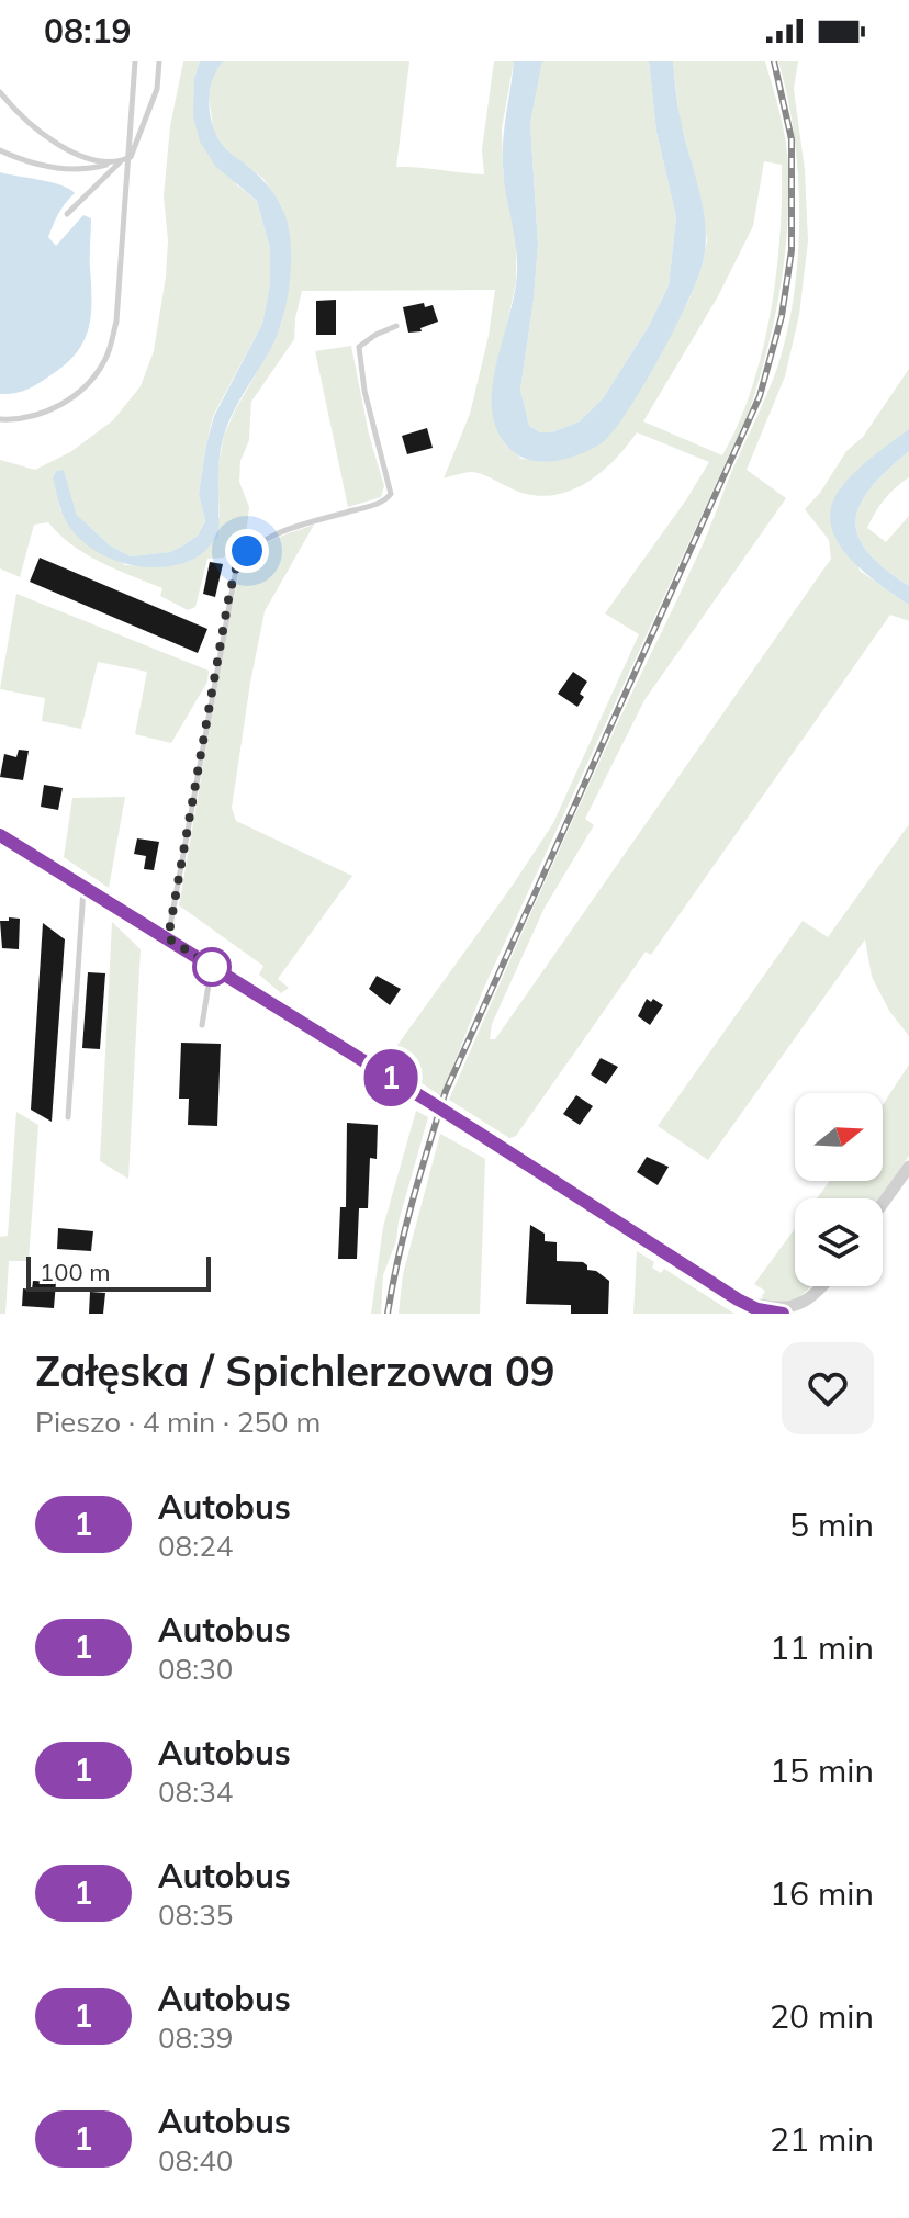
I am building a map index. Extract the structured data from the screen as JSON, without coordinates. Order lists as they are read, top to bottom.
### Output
{
  "lines": ["bus line 1"],
  "scale_bar": "100 m",
  "north": "right",
  "page": {
    "status": "08:19",
    "on_map": "1",
    "scale": "100 m",
    "heading": ["Załęska / Spichlerzowa 09", "Pieszo · 4 min · 250 m"],
    "list": [
      {
        "mark": "1",
        "name": "Autobus",
        "note": "08:24",
        "value": "5 min"
      },
      {
        "mark": "1",
        "name": "Autobus",
        "note": "08:30",
        "value": "11 min"
      },
      {
        "mark": "1",
        "name": "Autobus",
        "note": "08:34",
        "value": "15 min"
      },
      {
        "mark": "1",
        "name": "Autobus",
        "note": "08:35",
        "value": "16 min"
      },
      {
        "mark": "1",
        "name": "Autobus",
        "note": "08:39",
        "value": "20 min"
      },
      {
        "mark": "1",
        "name": "Autobus",
        "note": "08:40",
        "value": "21 min"
      }
    ]
  }
}
